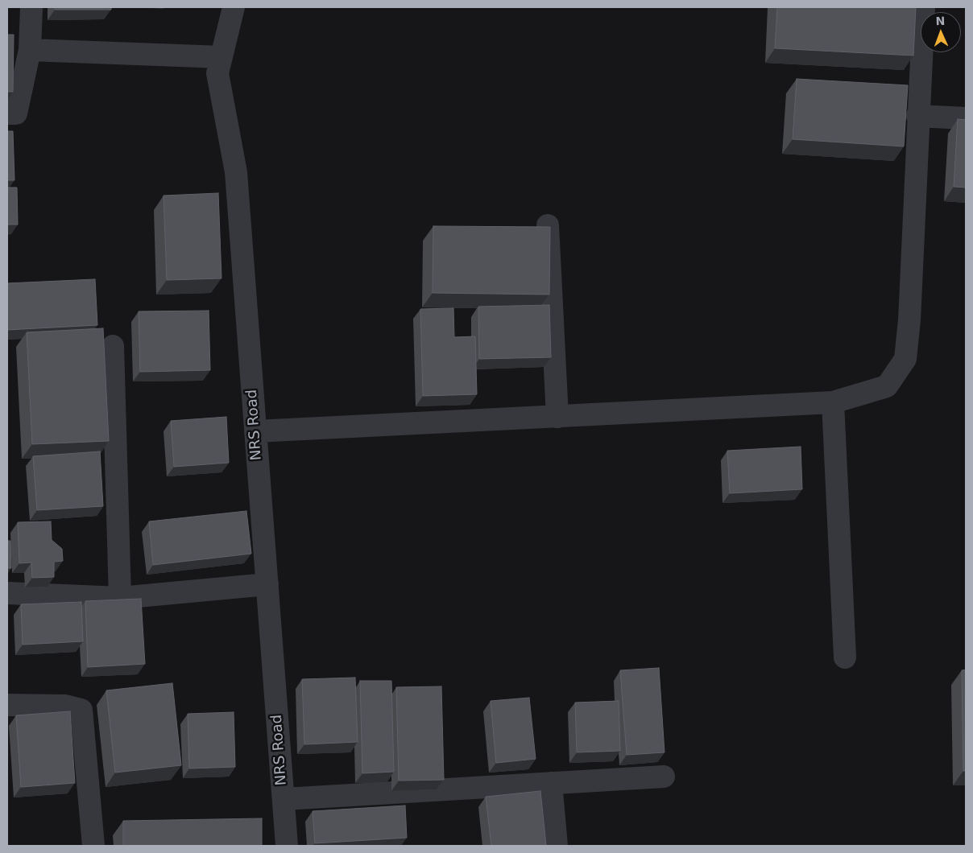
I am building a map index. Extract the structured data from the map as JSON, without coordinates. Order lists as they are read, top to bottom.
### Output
{
  "streets": {
    "street": ["NRS Road"]
  },
  "north": "top"
}
